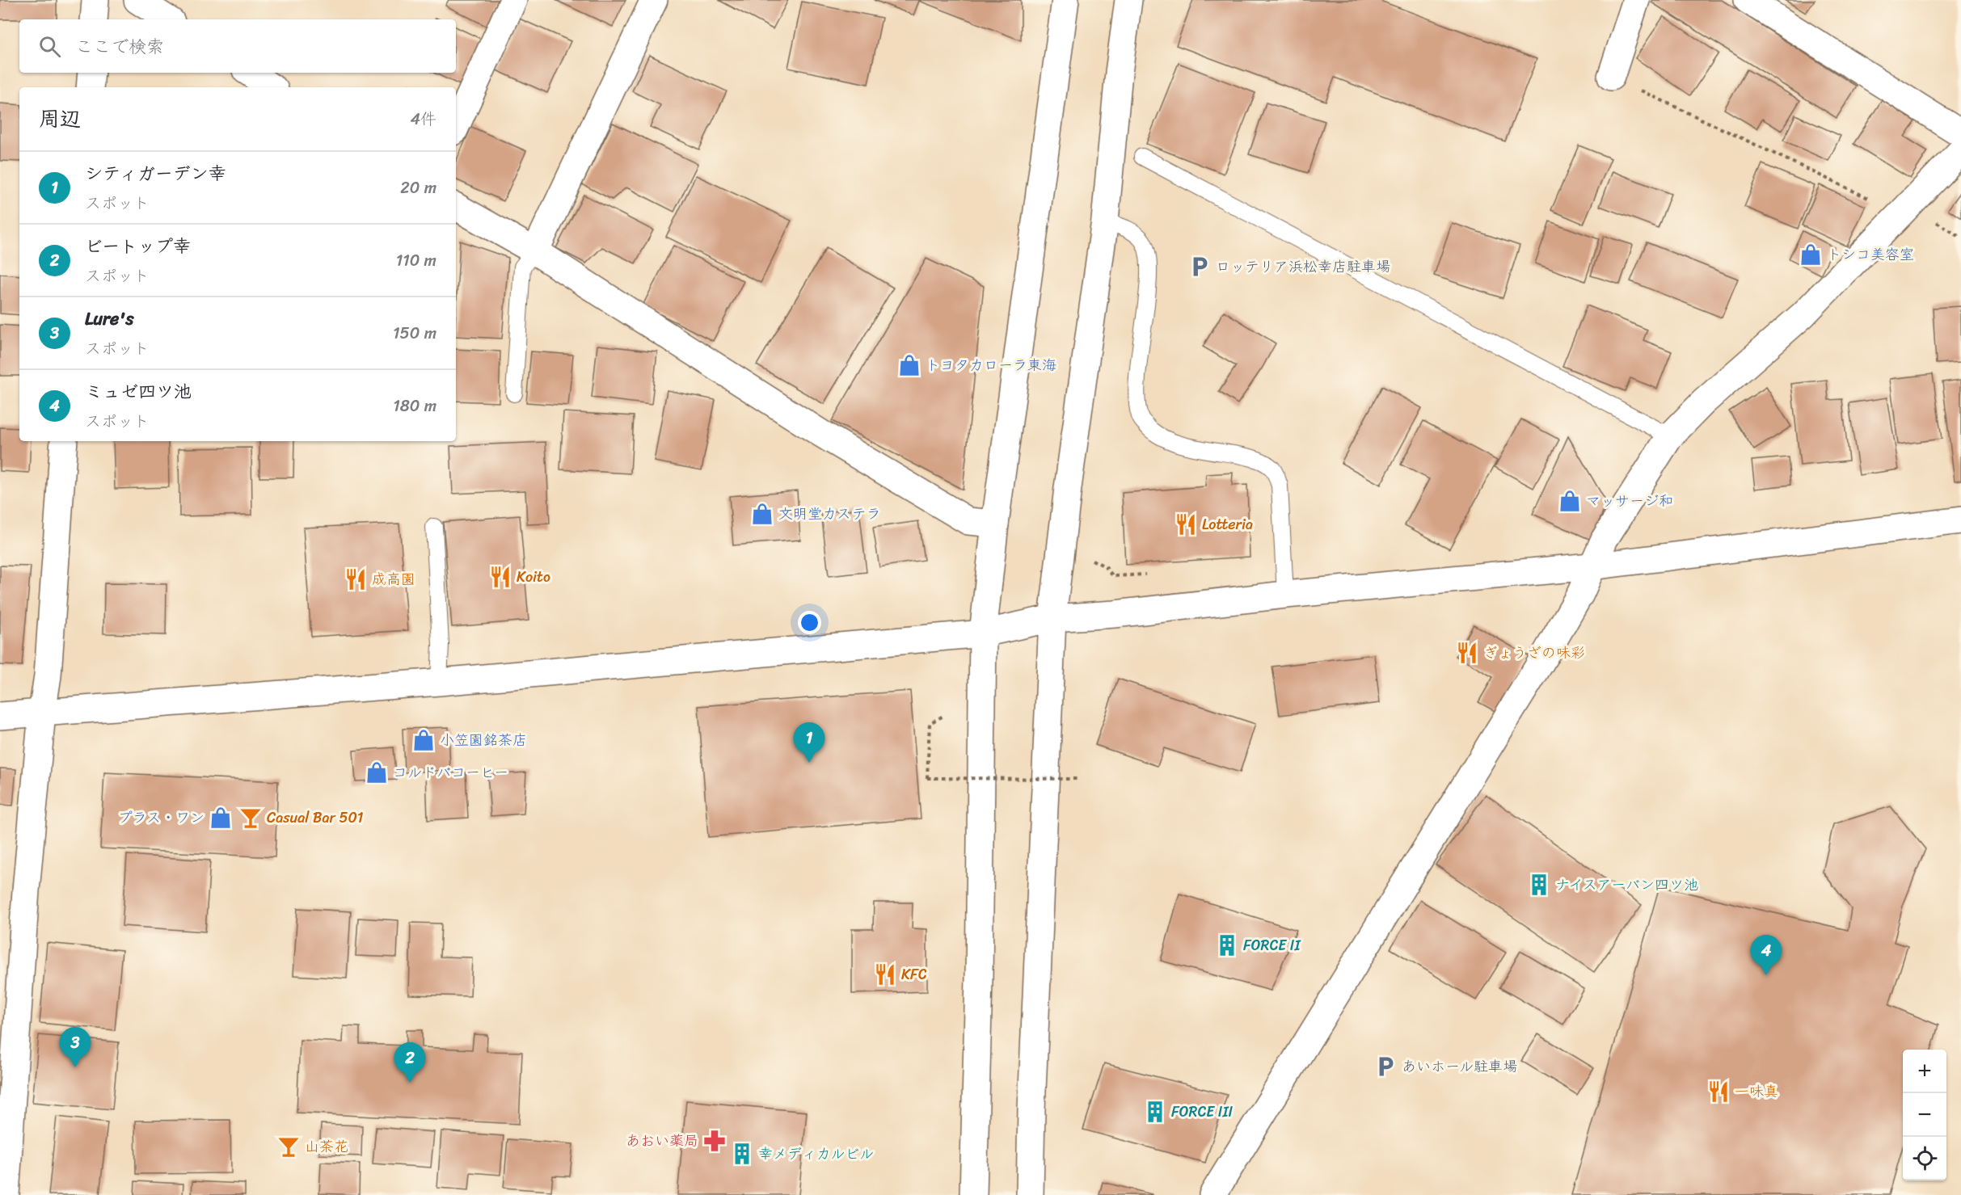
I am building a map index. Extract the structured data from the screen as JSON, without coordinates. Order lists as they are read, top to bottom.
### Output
{
  "places": {
    "shop": [
      "トシコ美容室",
      "トヨタカローラ東海",
      "マッサージ和",
      "文明堂カステラ",
      "小笠園銘茶店",
      "コルドバコーヒー",
      "プラス・ワン"
    ],
    "parking": ["ロッテリア浜松幸店駐車場", "あいホール駐車場"],
    "restaurant": [
      "Lotteria",
      "Koito",
      "成高園",
      "ぎょうざの味彩",
      "KFC",
      "一味真"
    ],
    "bar": ["Casual Bar 501", "山茶花"],
    "building": [
      "ナイスアーバン四ツ池",
      "FORCE II",
      "FORCE III",
      "幸メディカルビル"
    ],
    "pharmacy": ["あおい薬局"]
  },
  "page": {
    "search": "ここで検索",
    "heading": ["周辺", "4件"],
    "list": [
      {
        "mark": "1",
        "name": "シティガーデン幸",
        "note": "スポット",
        "value": "20 m"
      },
      {
        "mark": "2",
        "name": "ビートップ幸",
        "note": "スポット",
        "value": "110 m"
      },
      {
        "mark": "3",
        "name": "Lure's",
        "note": "スポット",
        "value": "150 m"
      },
      {
        "mark": "4",
        "name": "ミュゼ四ツ池",
        "note": "スポット",
        "value": "180 m"
      }
    ],
    "pins": [
      "1",
      "4",
      "3",
      "2"
    ],
    "map_buttons": ["+", "−"]
  }
}
